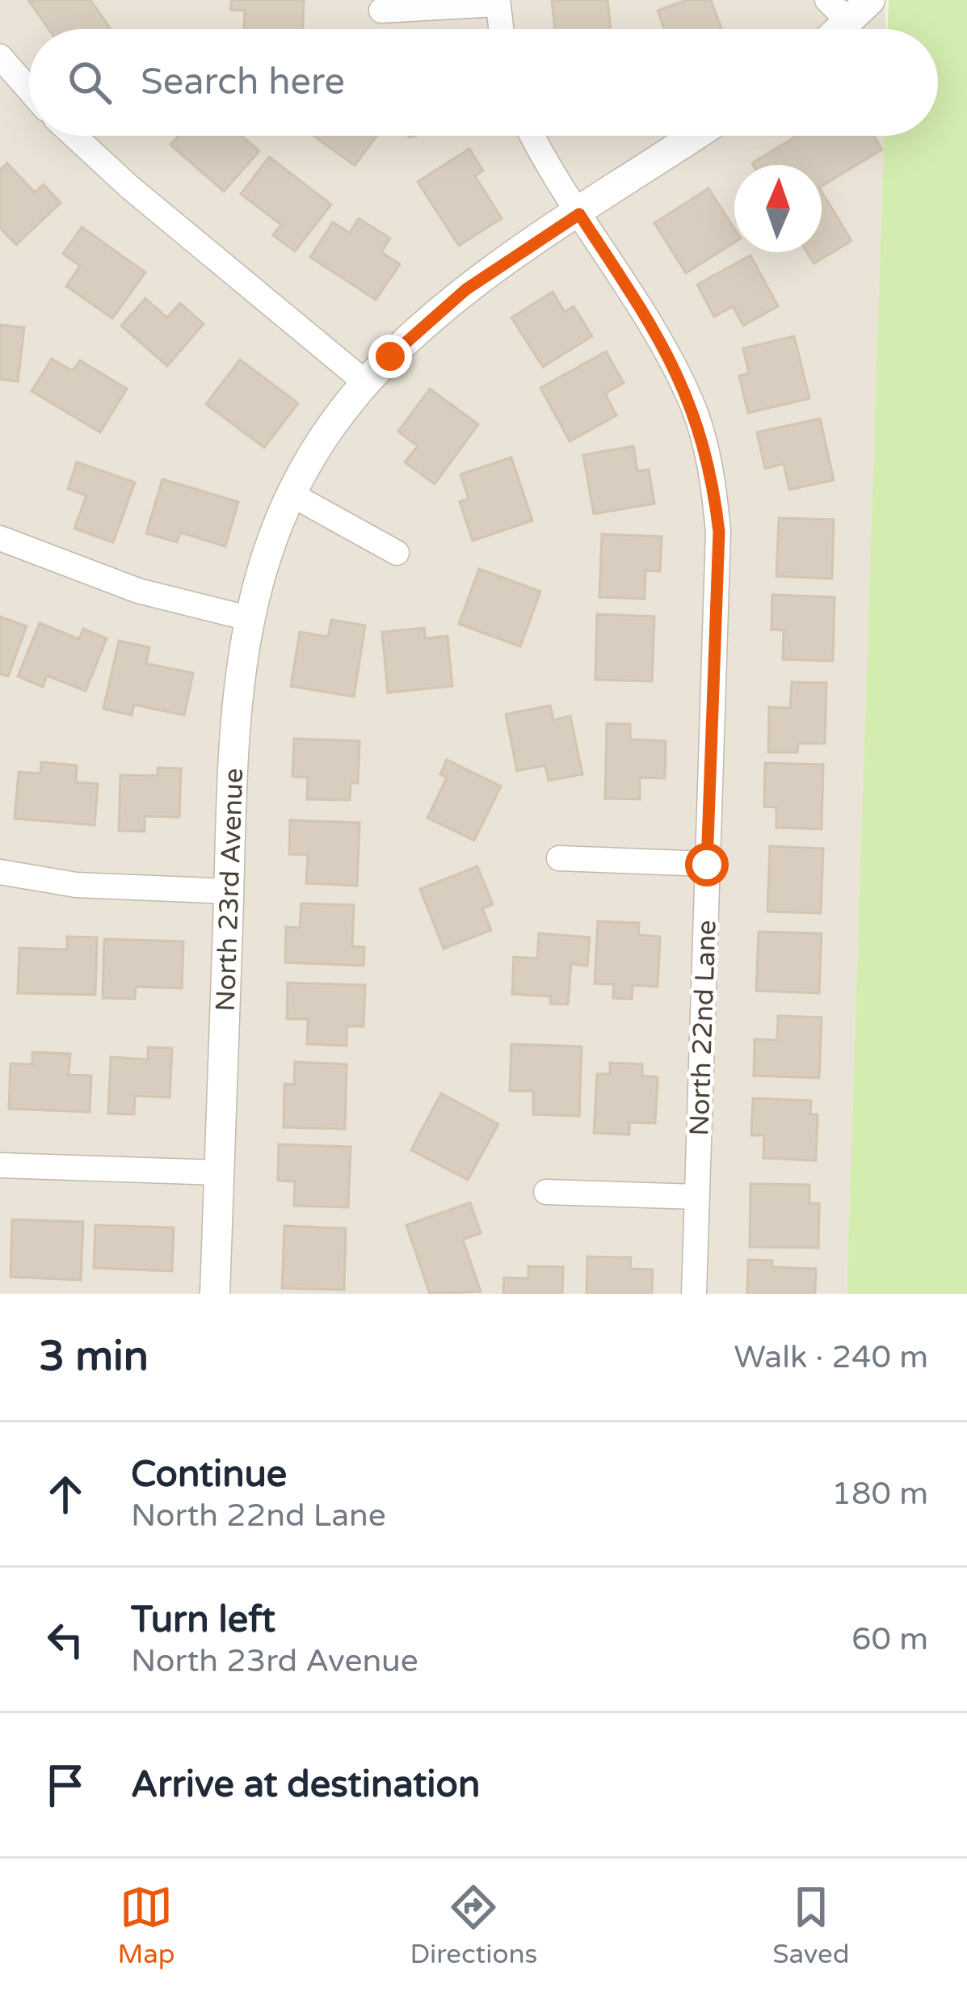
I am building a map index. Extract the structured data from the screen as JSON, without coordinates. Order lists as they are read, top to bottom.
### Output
{
  "streets": {
    "street": ["North 23rd Avenue", "North 22nd Lane"]
  },
  "crossings": [
    ["North 23rd Avenue", "North 22nd Lane"]
  ],
  "north": "top",
  "page": {
    "search": "Search here",
    "heading": ["3 min", "Walk · 240 m"],
    "list": [
      ["Continue", "North 22nd Lane", "180 m"],
      ["Turn left", "North 23rd Avenue", "60 m"],
      "Arrive at destination"
    ],
    "nav": ["Map", "Directions", "Saved"]
  }
}
